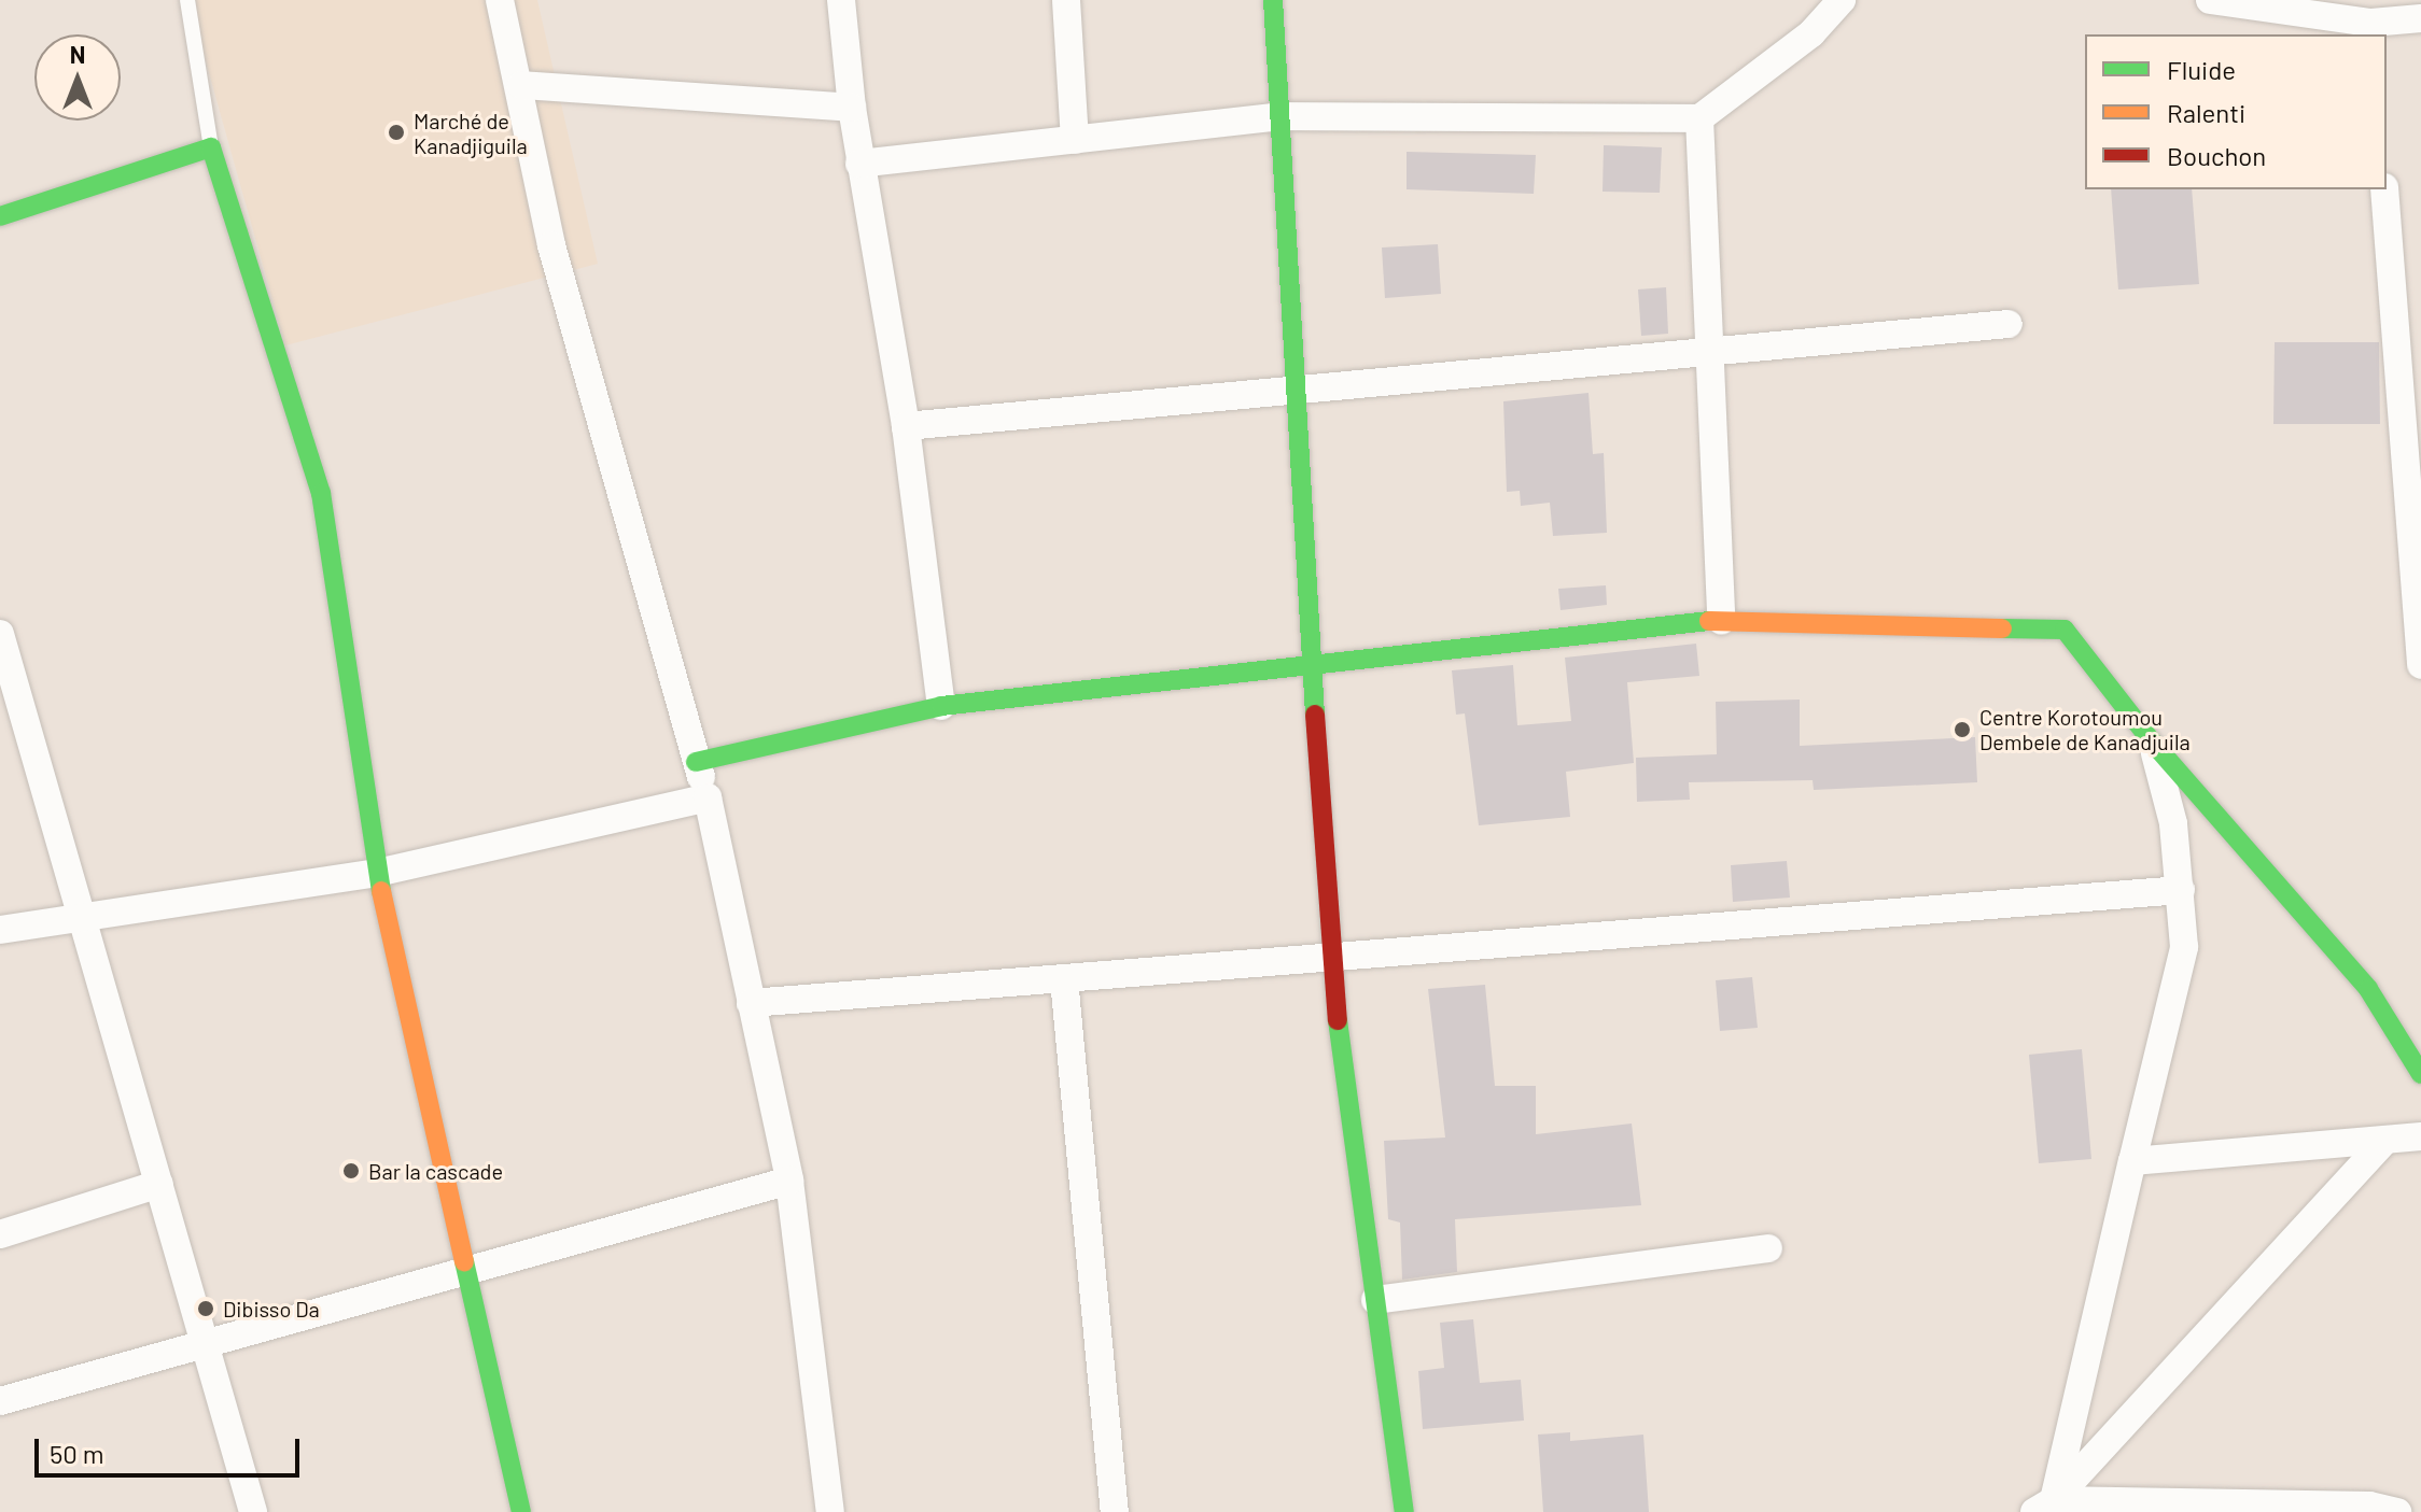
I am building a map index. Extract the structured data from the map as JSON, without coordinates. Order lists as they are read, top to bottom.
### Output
{
  "places": [
    "Marché de Kanadjiguila",
    "Centre Korotoumou Dembele de Kanadjuila",
    "Bar la cascade",
    "Dibisso Da"
  ],
  "legend": ["Fluide", "Ralenti", "Bouchon"],
  "scale_bar": "50 m",
  "north": "top"
}
